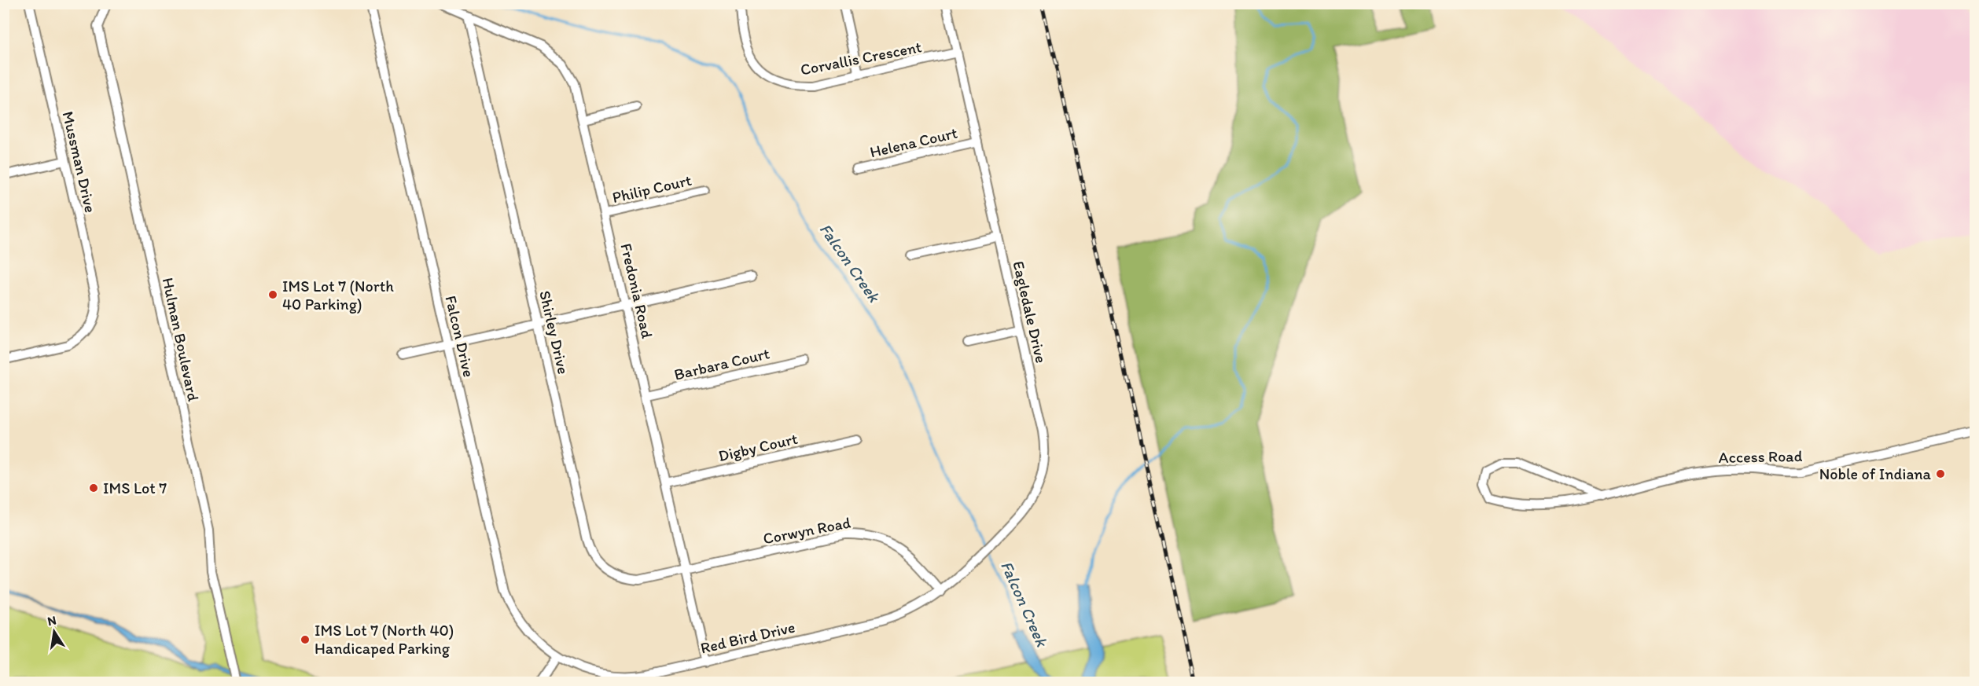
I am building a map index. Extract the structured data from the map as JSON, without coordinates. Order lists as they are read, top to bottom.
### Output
{
  "streets": {
    "street": [
      "Corvallis Crescent",
      "Helena Court",
      "Mussman Drive",
      "Philip Court",
      "Fredonia Road",
      "Eagledale Drive",
      "Shirley Drive",
      "Falcon Drive",
      "Hulman Boulevard",
      "Barbara Court",
      "Digby Court",
      "Access Road",
      "Corwyn Road",
      "Red Bird Drive"
    ]
  },
  "crossings": [
    ["Corvallis Crescent", "Eagledale Drive"],
    ["Helena Court", "Eagledale Drive"],
    ["Philip Court", "Fredonia Road"],
    ["Fredonia Road", "Shirley Drive"],
    ["Fredonia Road", "Barbara Court"],
    ["Fredonia Road", "Digby Court"],
    ["Fredonia Road", "Corwyn Road"],
    ["Fredonia Road", "Red Bird Drive"],
    ["Eagledale Drive", "Corwyn Road"],
    ["Eagledale Drive", "Red Bird Drive"],
    ["Shirley Drive", "Corwyn Road"],
    ["Falcon Drive", "Red Bird Drive"],
    ["Corwyn Road", "Red Bird Drive"]
  ],
  "water": ["Falcon Creek"],
  "places": [
    "IMS Lot 7 (North 40 Parking)",
    "Noble of Indiana",
    "IMS Lot 7",
    "IMS Lot 7 (North 40) Handicaped Parking"
  ],
  "north": "top"
}
